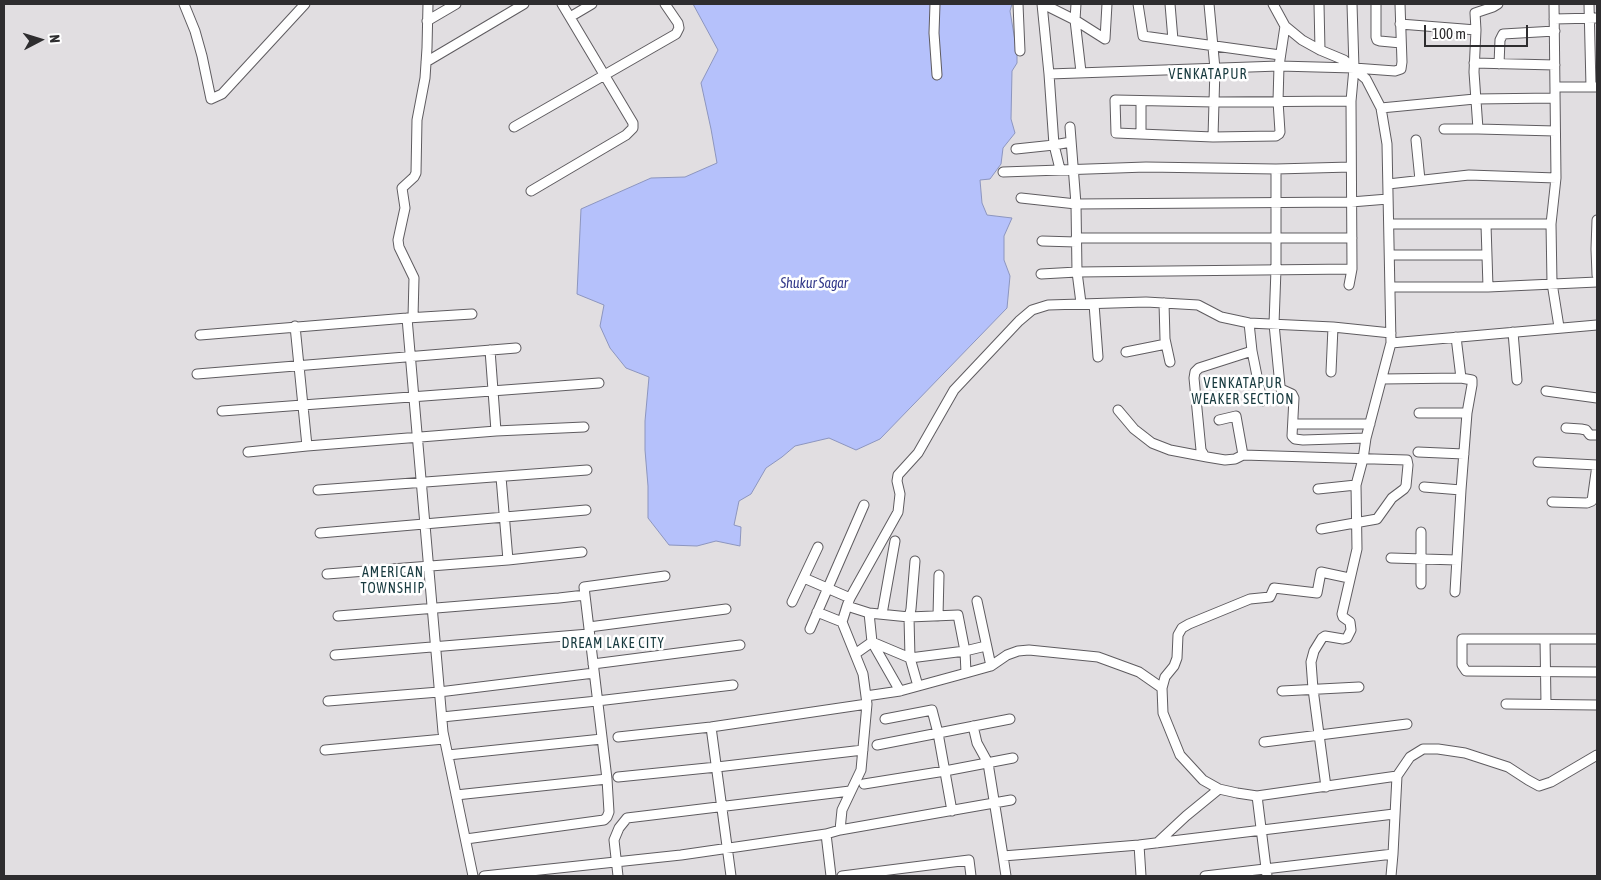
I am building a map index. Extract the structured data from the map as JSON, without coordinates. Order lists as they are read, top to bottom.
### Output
{
  "districts": [
    "VENKATAPUR",
    "VENKATAPUR WEAKER SECTION",
    "AMERICAN TOWNSHIP",
    "DREAM LAKE CITY"
  ],
  "water": ["Shukur Sagar"],
  "scale_bar": "100 m",
  "north": "right"
}
